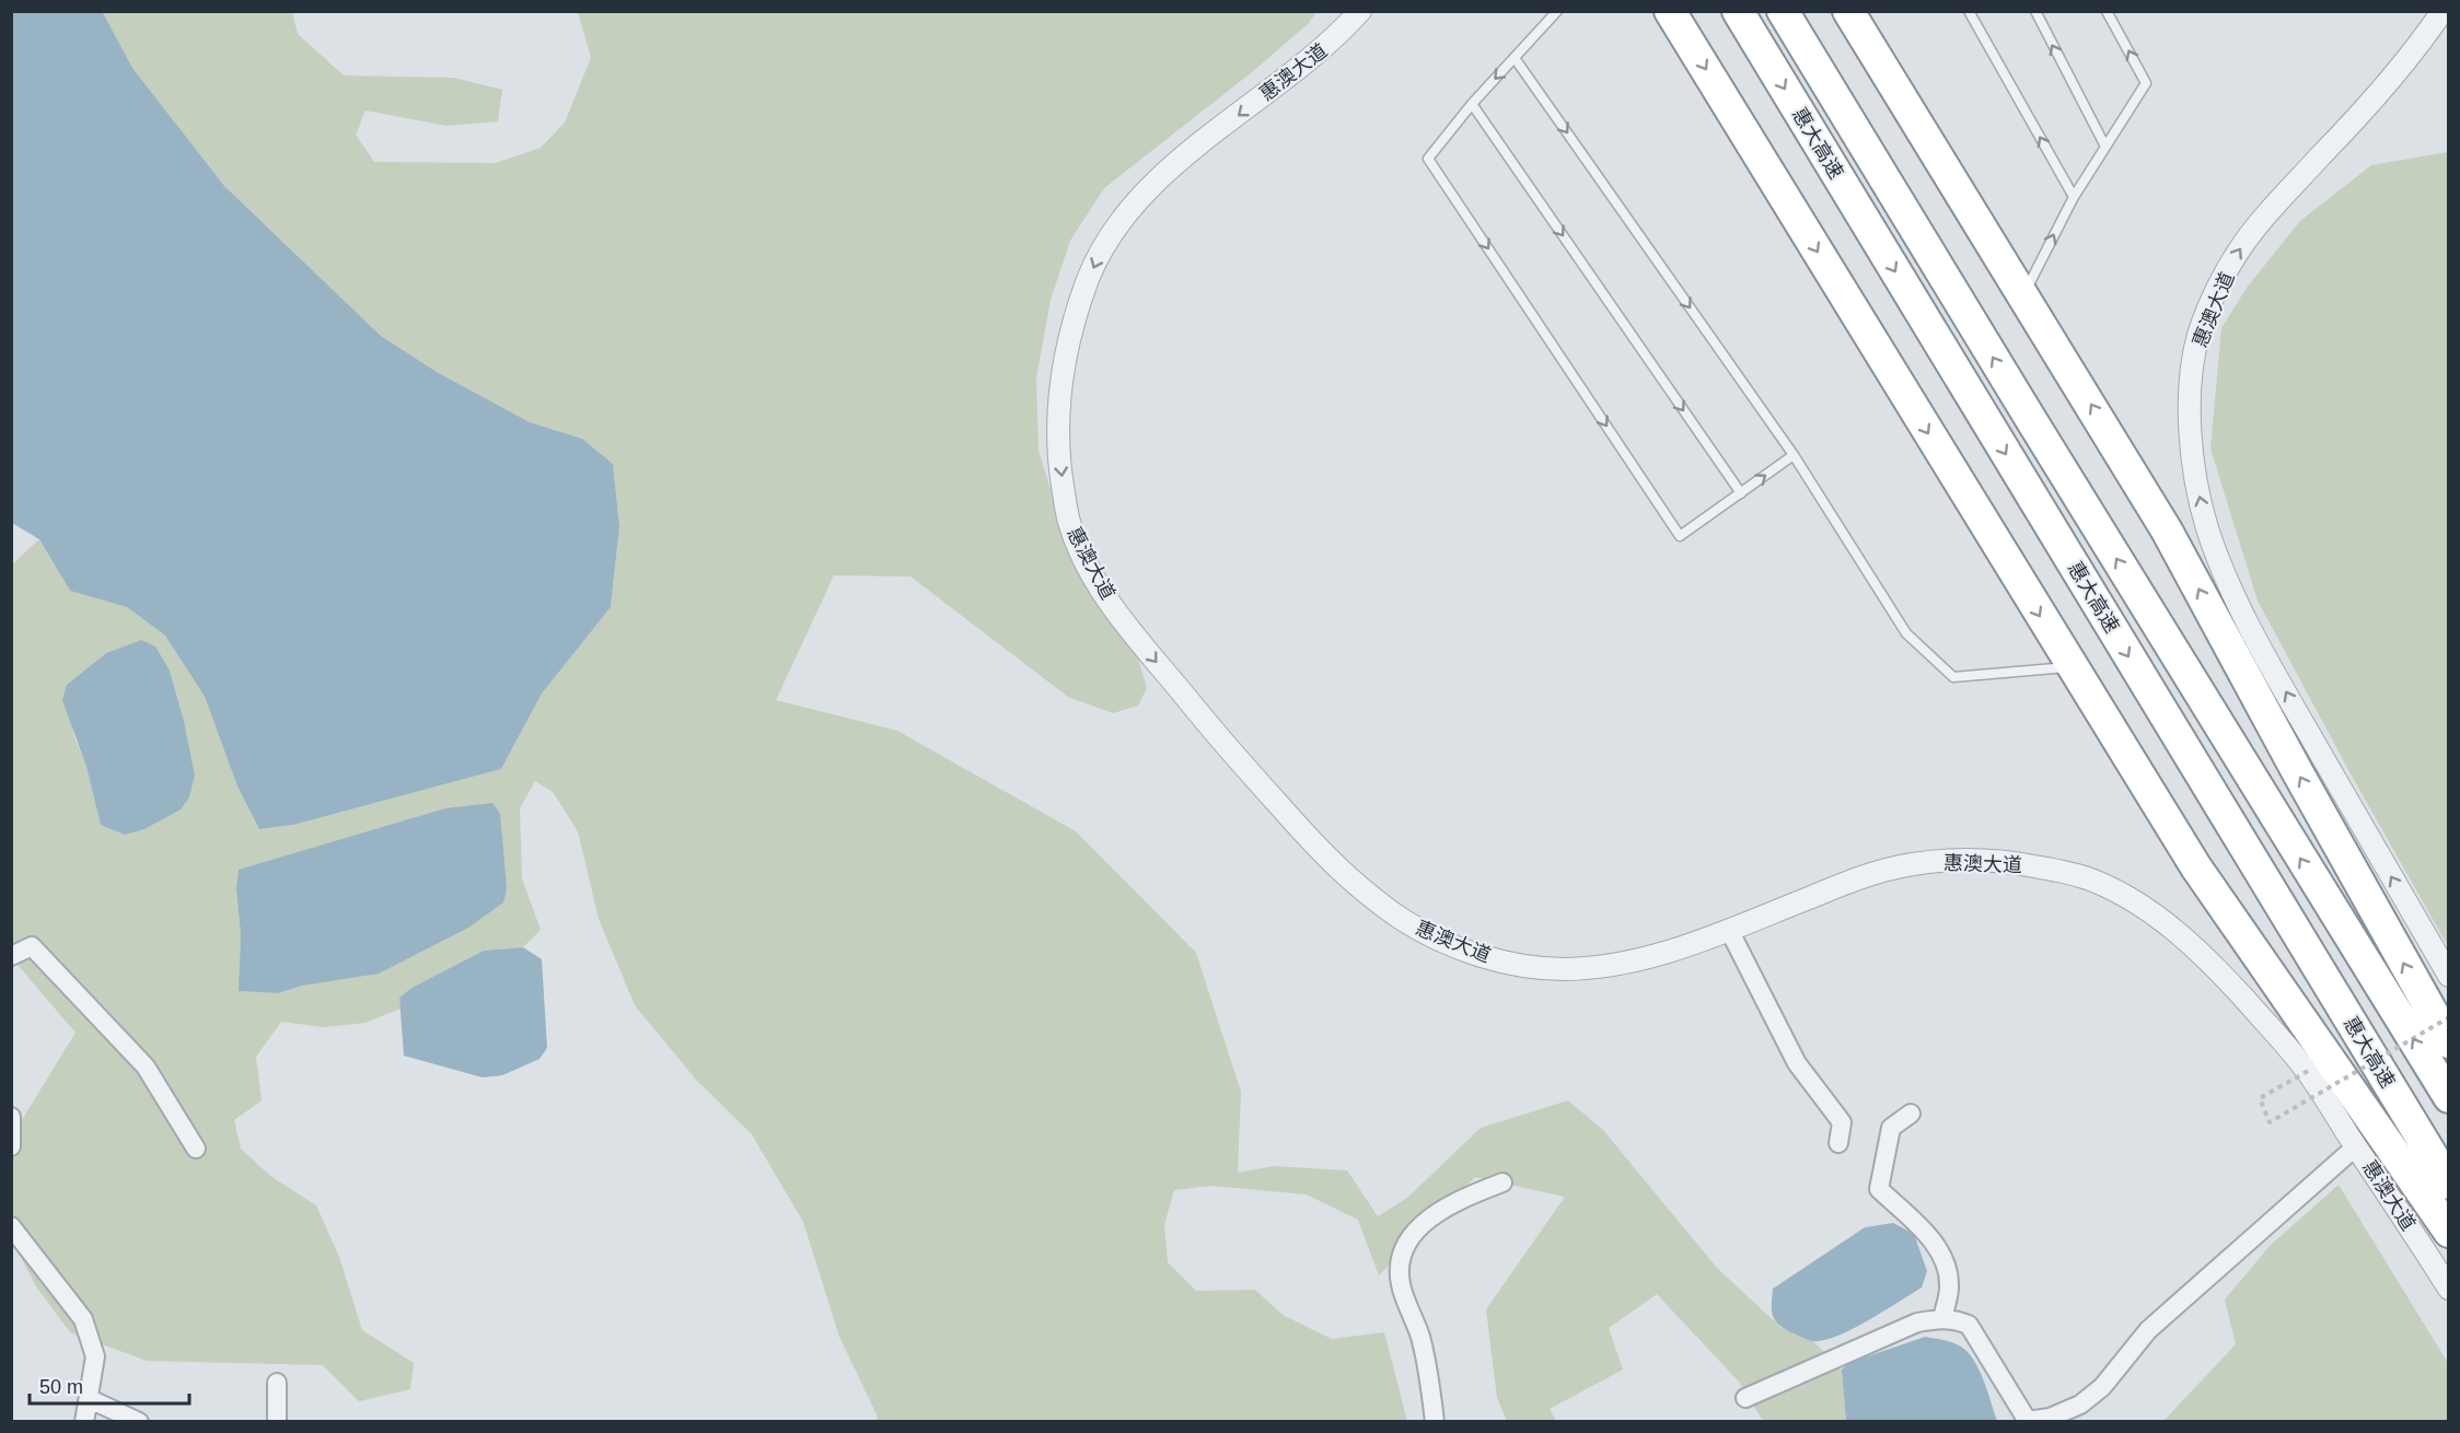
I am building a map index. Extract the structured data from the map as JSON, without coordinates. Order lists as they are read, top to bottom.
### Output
{
  "streets": {
    "highway": ["惠大高速"],
    "street": ["惠澳大道"]
  },
  "scale_bar": "50 m"
}
